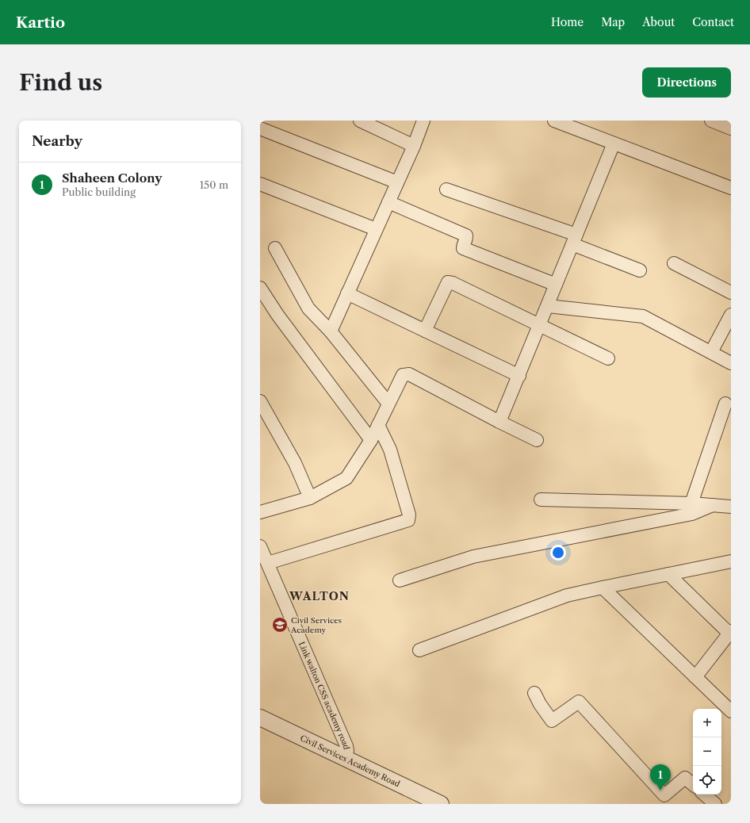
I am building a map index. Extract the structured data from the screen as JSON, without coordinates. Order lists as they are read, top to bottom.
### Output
{
  "streets": {
    "street": ["Link walton CSS academy road", "Civil Services Academy Road"]
  },
  "crossings": [
    ["Link walton CSS academy road", "Civil Services Academy Road"]
  ],
  "districts": ["WALTON"],
  "places": {
    "school or university": ["Civil Services Academy"]
  },
  "page": {
    "header": "Kartio",
    "nav": [
      "Home",
      "Map",
      "About",
      "Contact"
    ],
    "buttons": "Directions",
    "title": "Find us",
    "heading": "Nearby",
    "list": [
      {
        "mark": "1",
        "name": "Shaheen Colony",
        "note": "Public building",
        "value": "150 m"
      }
    ],
    "map_buttons": ["+", "−"],
    "pins": "1"
  }
}
